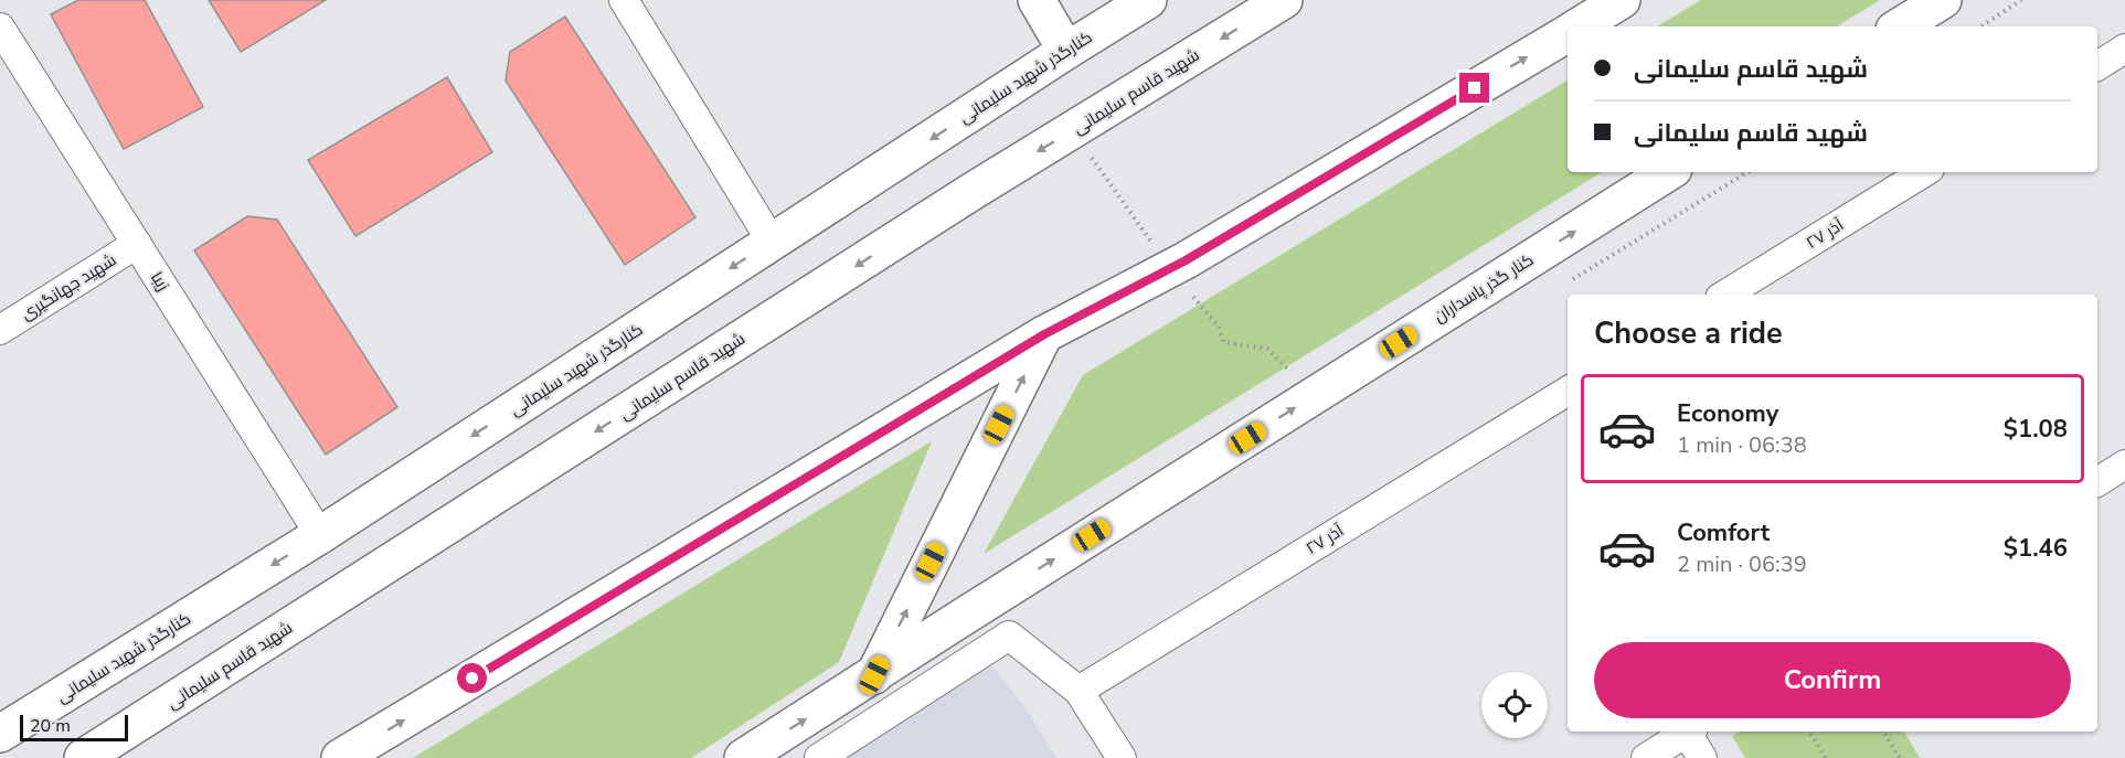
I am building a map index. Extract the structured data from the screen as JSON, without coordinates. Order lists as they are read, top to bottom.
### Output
{
  "streets": {
    "main road": ["کنارگذر شهید سلیمانی", "شهید قاسم سلیمانی", "کنار گذر پاسداران"],
    "street": ["آذر ۲۷", "زیبا", "شهید جهانگیری"]
  },
  "crossings": [
    ["کنارگذر شهید سلیمانی", "زیبا"],
    ["زیبا", "شهید جهانگیری"]
  ],
  "scale_bar": "20 m",
  "page": {
    "banner": ["شهید قاسم سلیمانی", "شهید قاسم سلیمانی"],
    "heading": "Choose a ride",
    "list": [
      {
        "name": "Economy",
        "note": "1 min · 06:38",
        "value": "$1.08"
      },
      {
        "name": "Comfort",
        "note": "2 min · 06:39",
        "value": "$1.46"
      }
    ],
    "buttons": "Confirm",
    "scale": "20 m"
  }
}
